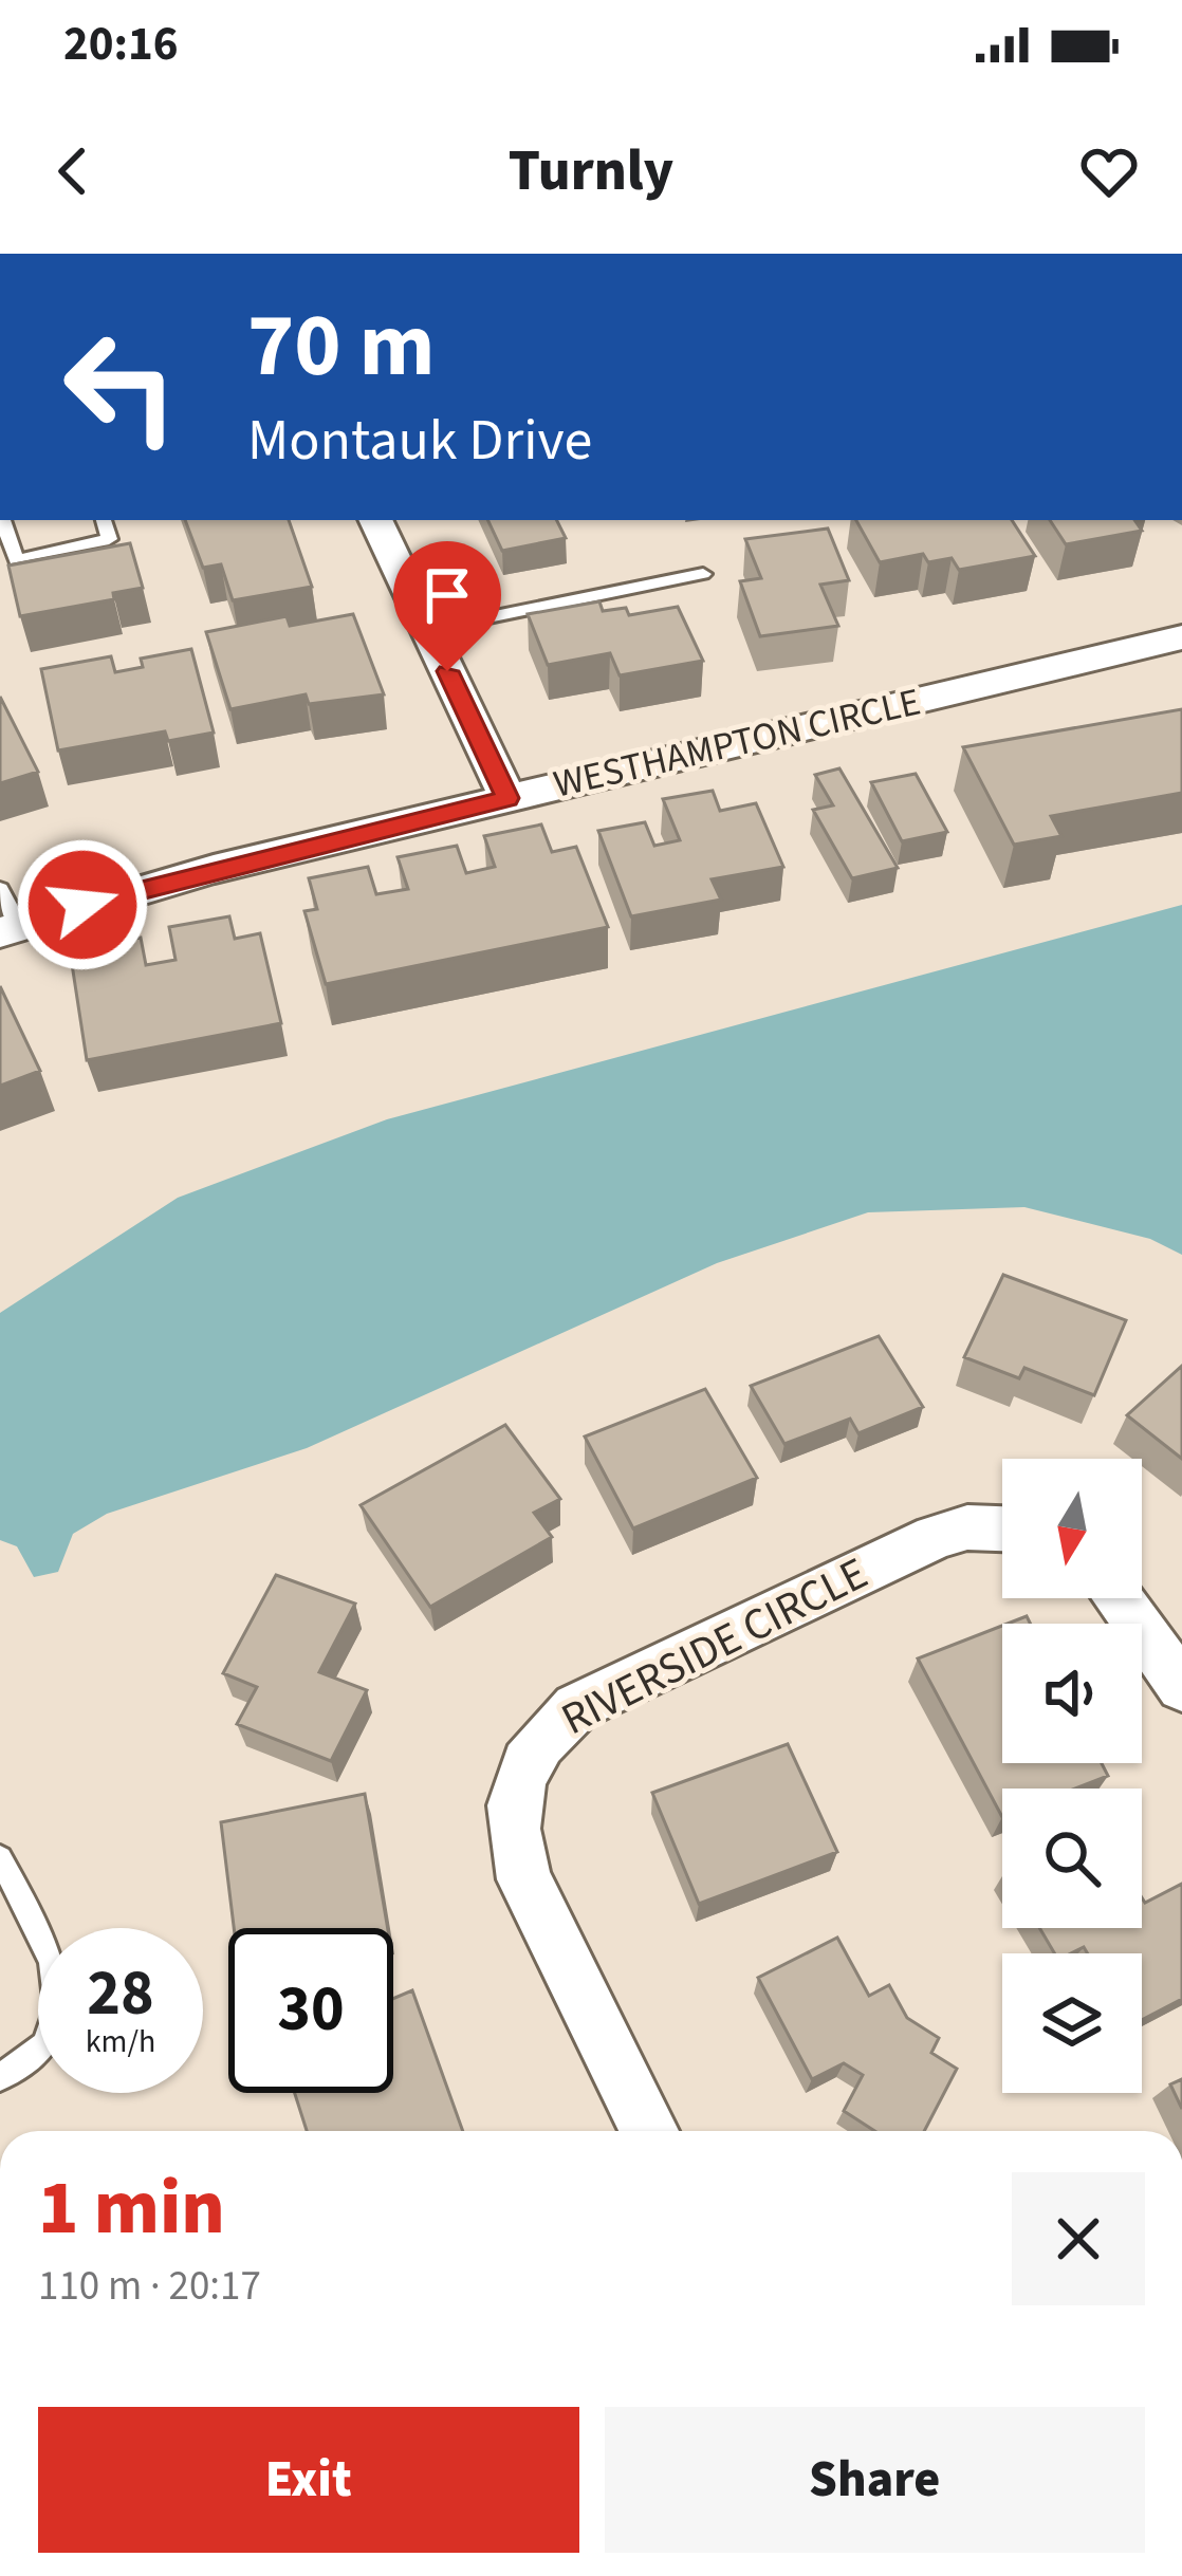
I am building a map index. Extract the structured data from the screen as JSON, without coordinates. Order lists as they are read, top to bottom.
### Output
{
  "streets": {
    "street": ["WESTHAMPTON CIRCLE", "RIVERSIDE CIRCLE"]
  },
  "north": "bottom",
  "page": {
    "status": "20:16",
    "header": "Turnly",
    "turn": ["70 m", "Montauk Drive"],
    "speed": "28 km/h",
    "limit": "30",
    "heading": ["1 min", "110 m · 20:17"],
    "buttons": ["Exit", "Share"]
  }
}
